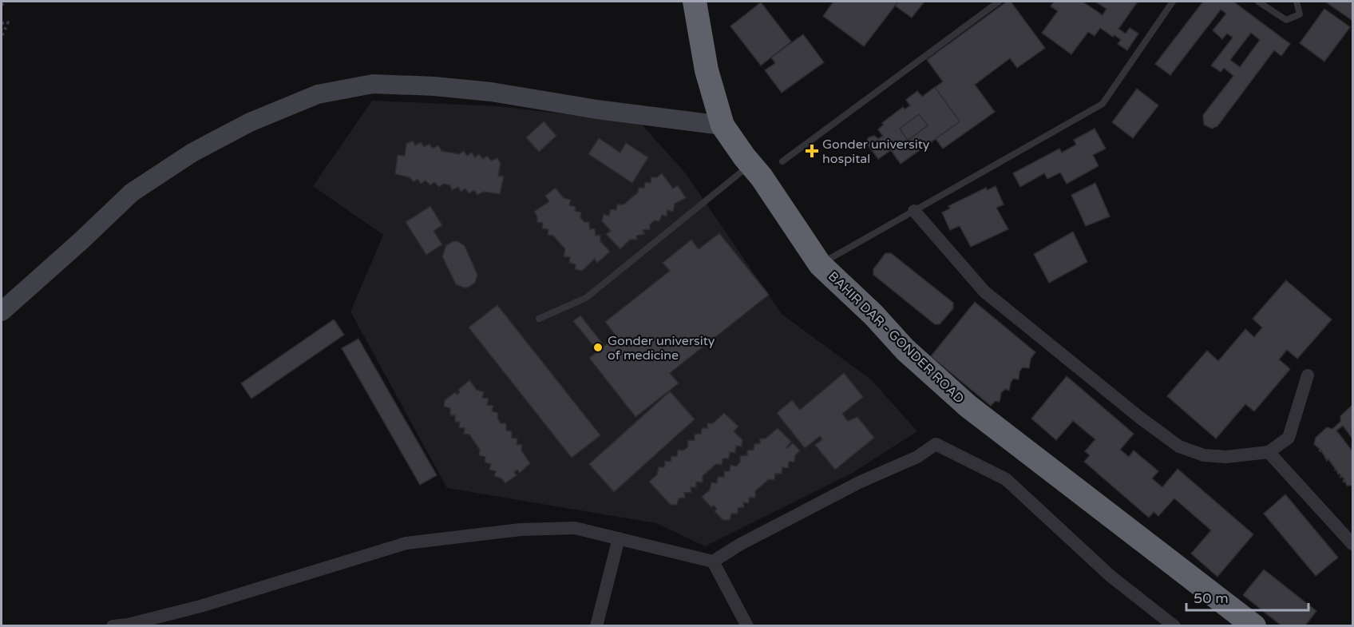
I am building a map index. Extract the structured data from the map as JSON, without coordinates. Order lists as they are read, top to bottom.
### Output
{
  "streets": {
    "highway": ["BAHIR DAR - GONDER ROAD"]
  },
  "places": {
    "health": ["Gonder university hospital"],
    "other": ["Gonder university of medicine"]
  },
  "scale_bar": "50 m"
}
